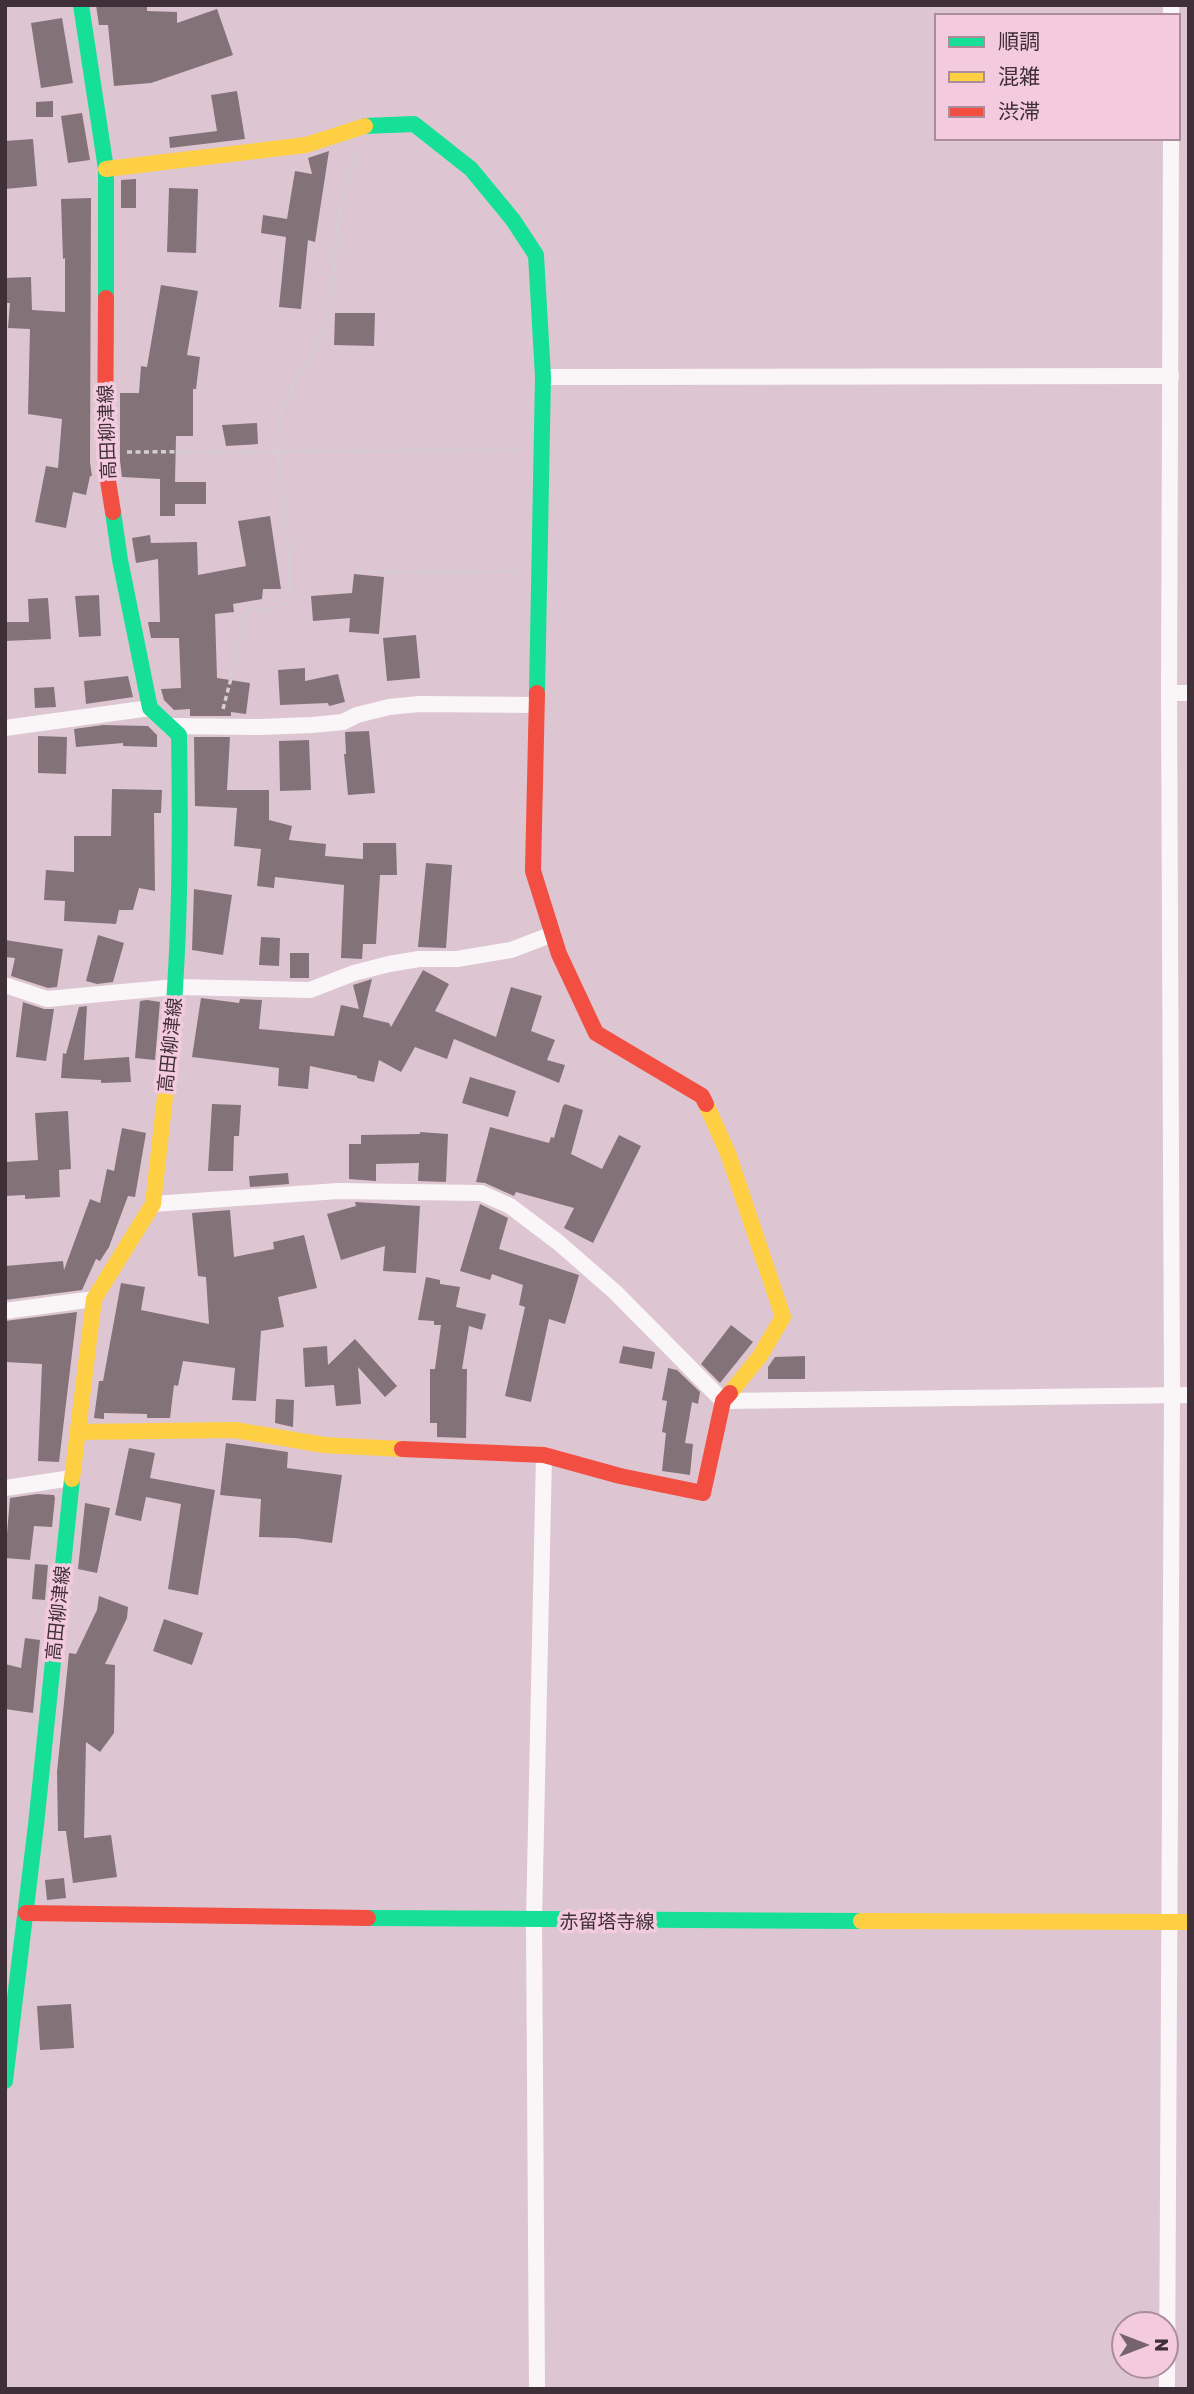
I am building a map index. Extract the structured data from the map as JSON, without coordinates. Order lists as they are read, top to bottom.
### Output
{
  "streets": {
    "main road": ["高田柳津線", "赤留塔寺線"]
  },
  "crossings": [
    ["高田柳津線", "赤留塔寺線"]
  ],
  "legend": ["順調", "混雑", "渋滞"],
  "north": "right"
}
